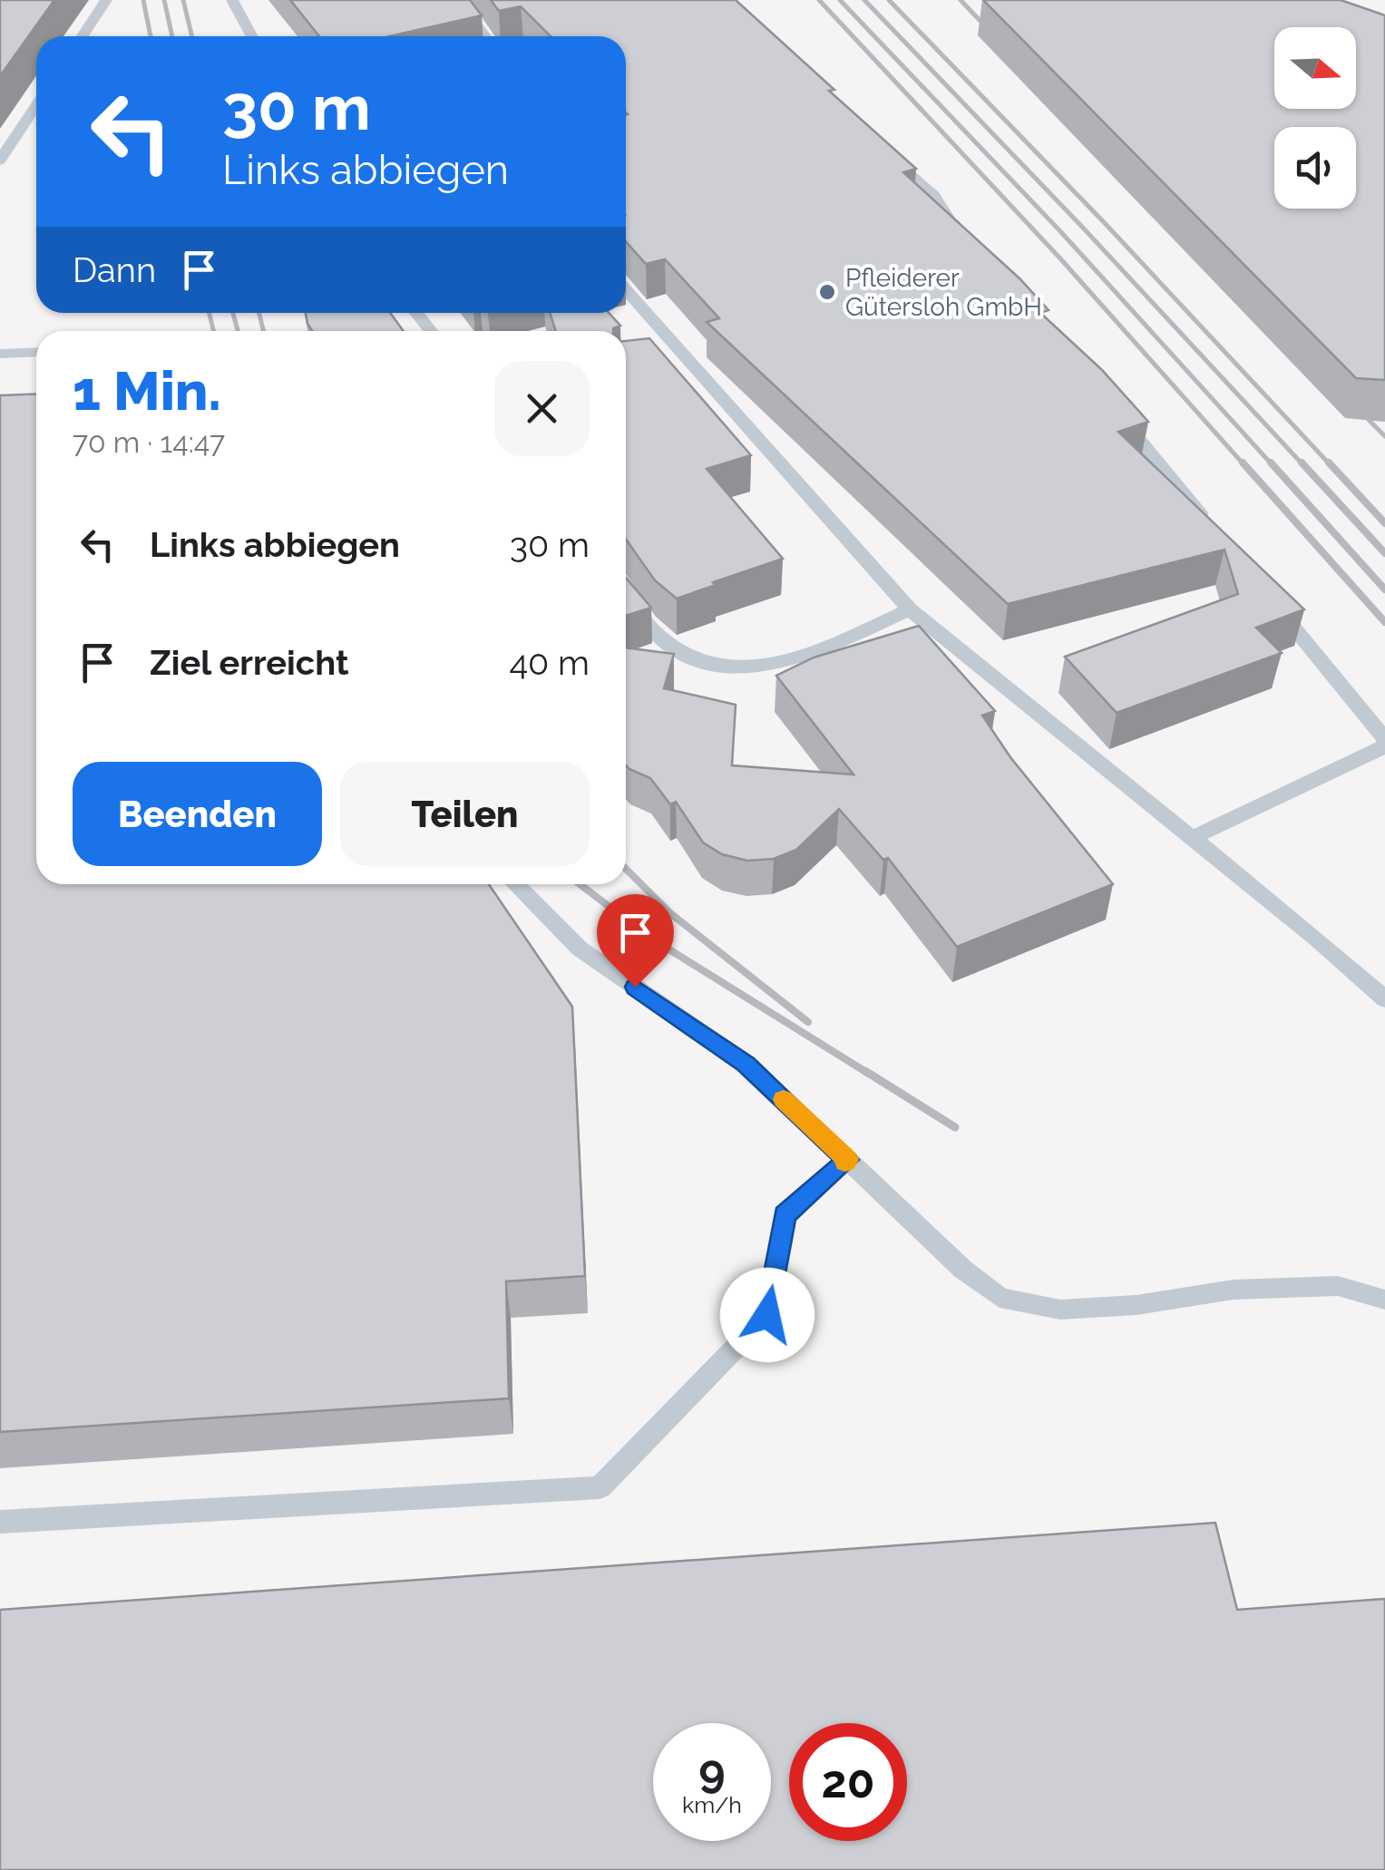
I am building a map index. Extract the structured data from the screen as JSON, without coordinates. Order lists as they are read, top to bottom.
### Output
{
  "places": ["Pfleiderer Gütersloh GmbH"],
  "north": "right",
  "page": {
    "turn": ["30 m", "Links abbiegen"],
    "then": "Dann",
    "heading": ["1 Min.", "70 m · 14:47"],
    "list": [
      {
        "name": "Links abbiegen",
        "value": "30 m"
      },
      {
        "name": "Ziel erreicht",
        "value": "40 m"
      }
    ],
    "buttons": ["Beenden", "Teilen"],
    "speed": "9 km/h",
    "limit": "20"
  }
}
